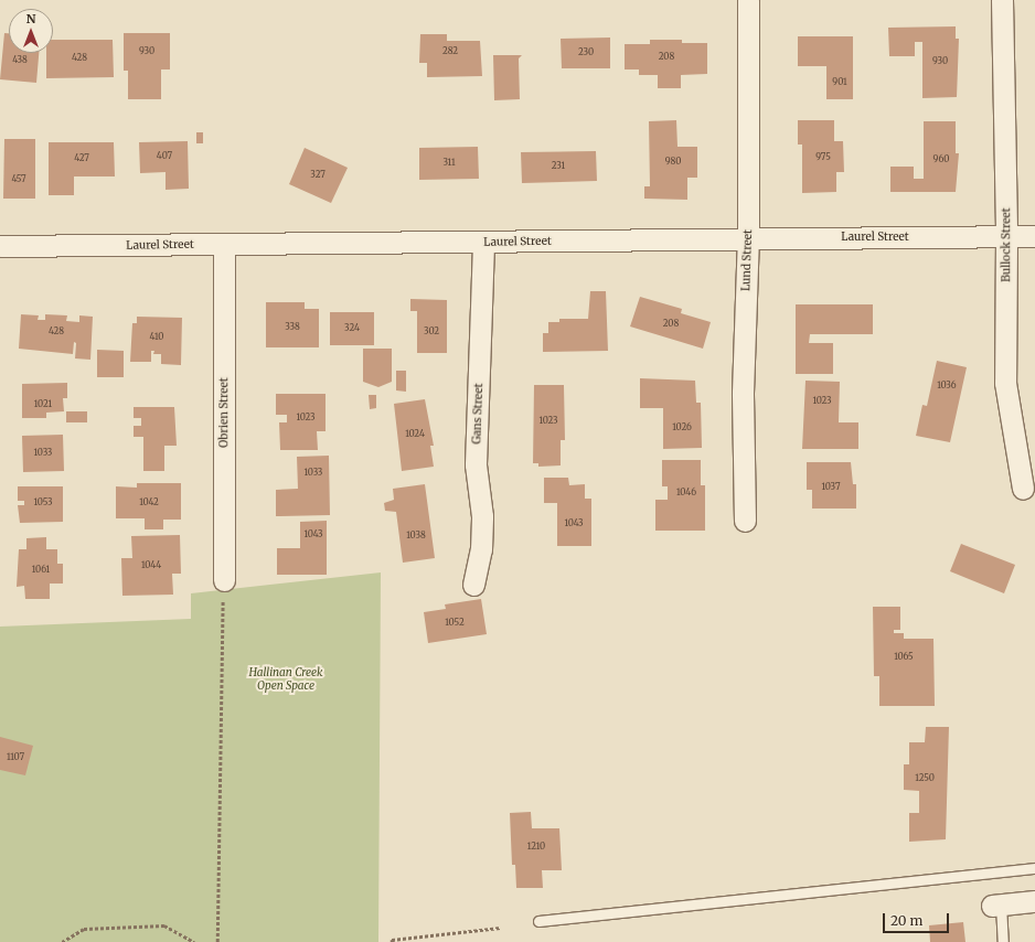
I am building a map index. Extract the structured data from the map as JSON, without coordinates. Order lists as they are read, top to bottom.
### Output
{
  "streets": {
    "street": [
      "Laurel Street",
      "Bullock Street",
      "Lund Street",
      "Obrien Street",
      "Gans Street"
    ]
  },
  "crossings": [
    ["Laurel Street", "Bullock Street"],
    ["Laurel Street", "Lund Street"],
    ["Laurel Street", "Obrien Street"],
    ["Laurel Street", "Gans Street"]
  ],
  "parks": ["Hallinan Creek Open Space"],
  "house_numbers": [
    "930",
    "282",
    "230",
    "208",
    "428",
    "438",
    "930",
    "901",
    "407",
    "975",
    "427",
    "960",
    "980",
    "311",
    "231",
    "327",
    "457",
    "208",
    "338",
    "324",
    "428",
    "302",
    "410",
    "1036",
    "1023",
    "1021",
    "1023",
    "1023",
    "1026",
    "1024",
    "1033",
    "1033",
    "1037",
    "1046",
    "1053",
    "1042",
    "1043",
    "1043",
    "1038",
    "1044",
    "1061",
    "1052",
    "1065",
    "1107",
    "1250",
    "1210"
  ],
  "scale_bar": "20 m",
  "north": "top"
}
